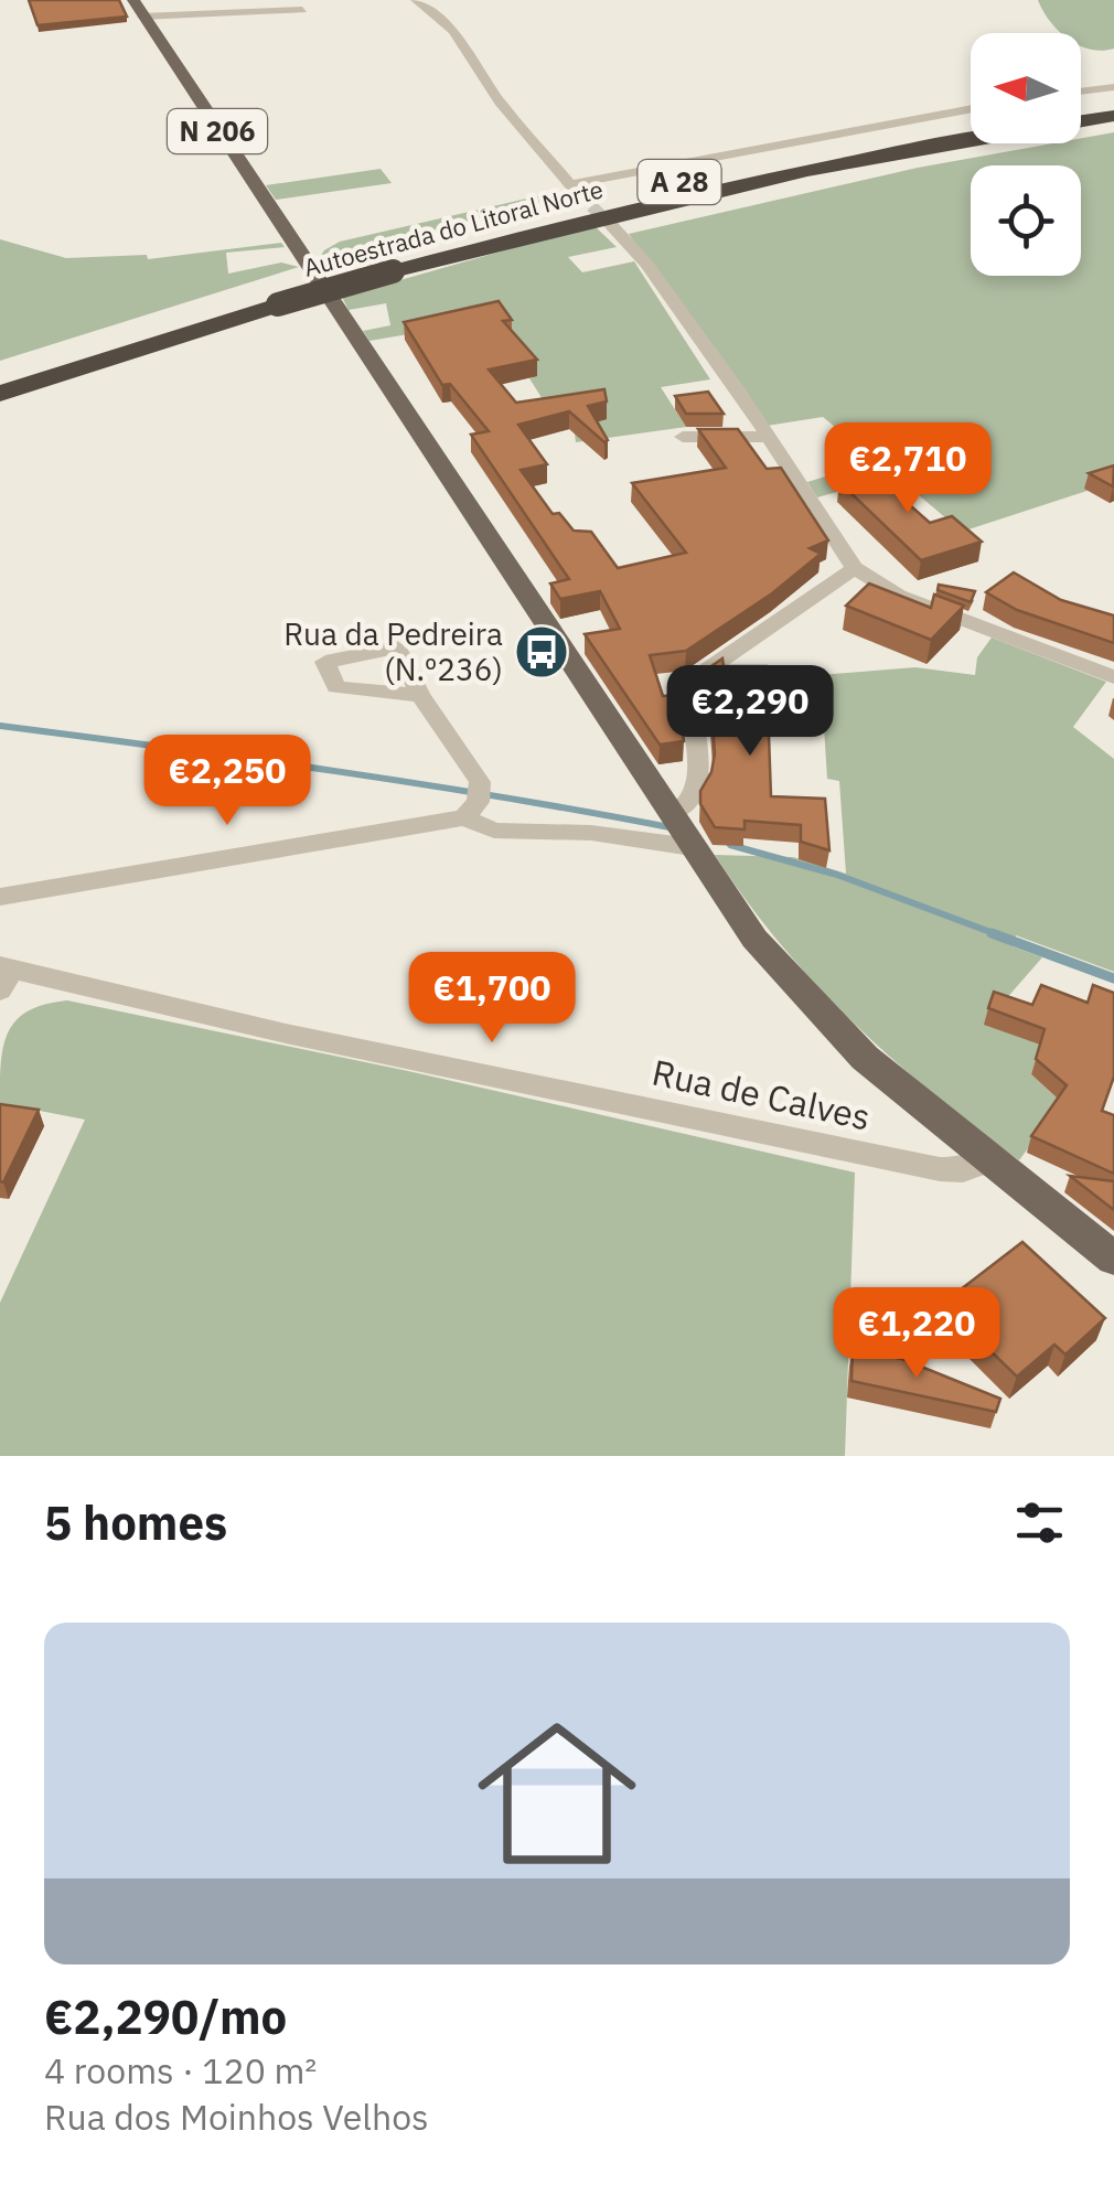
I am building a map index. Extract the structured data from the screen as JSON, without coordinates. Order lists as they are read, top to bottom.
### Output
{
  "streets": {
    "highway": ["A 28", "Autoestrada do Litoral Norte"],
    "main road": ["N 206"],
    "street": ["Rua de Calves"]
  },
  "places": {
    "bus stop": ["Rua da Pedreira (N.º236)"]
  },
  "north": "left",
  "page": {
    "price": [
      "€2,710",
      "€2,290",
      "€2,250",
      "€1,700",
      "€1,220"
    ],
    "heading": "5 homes",
    "list": [
      {
        "name": "€2,290/mo",
        "note": "4 rooms · 120 m² · Rua dos Moinhos Velhos"
      }
    ]
  }
}
